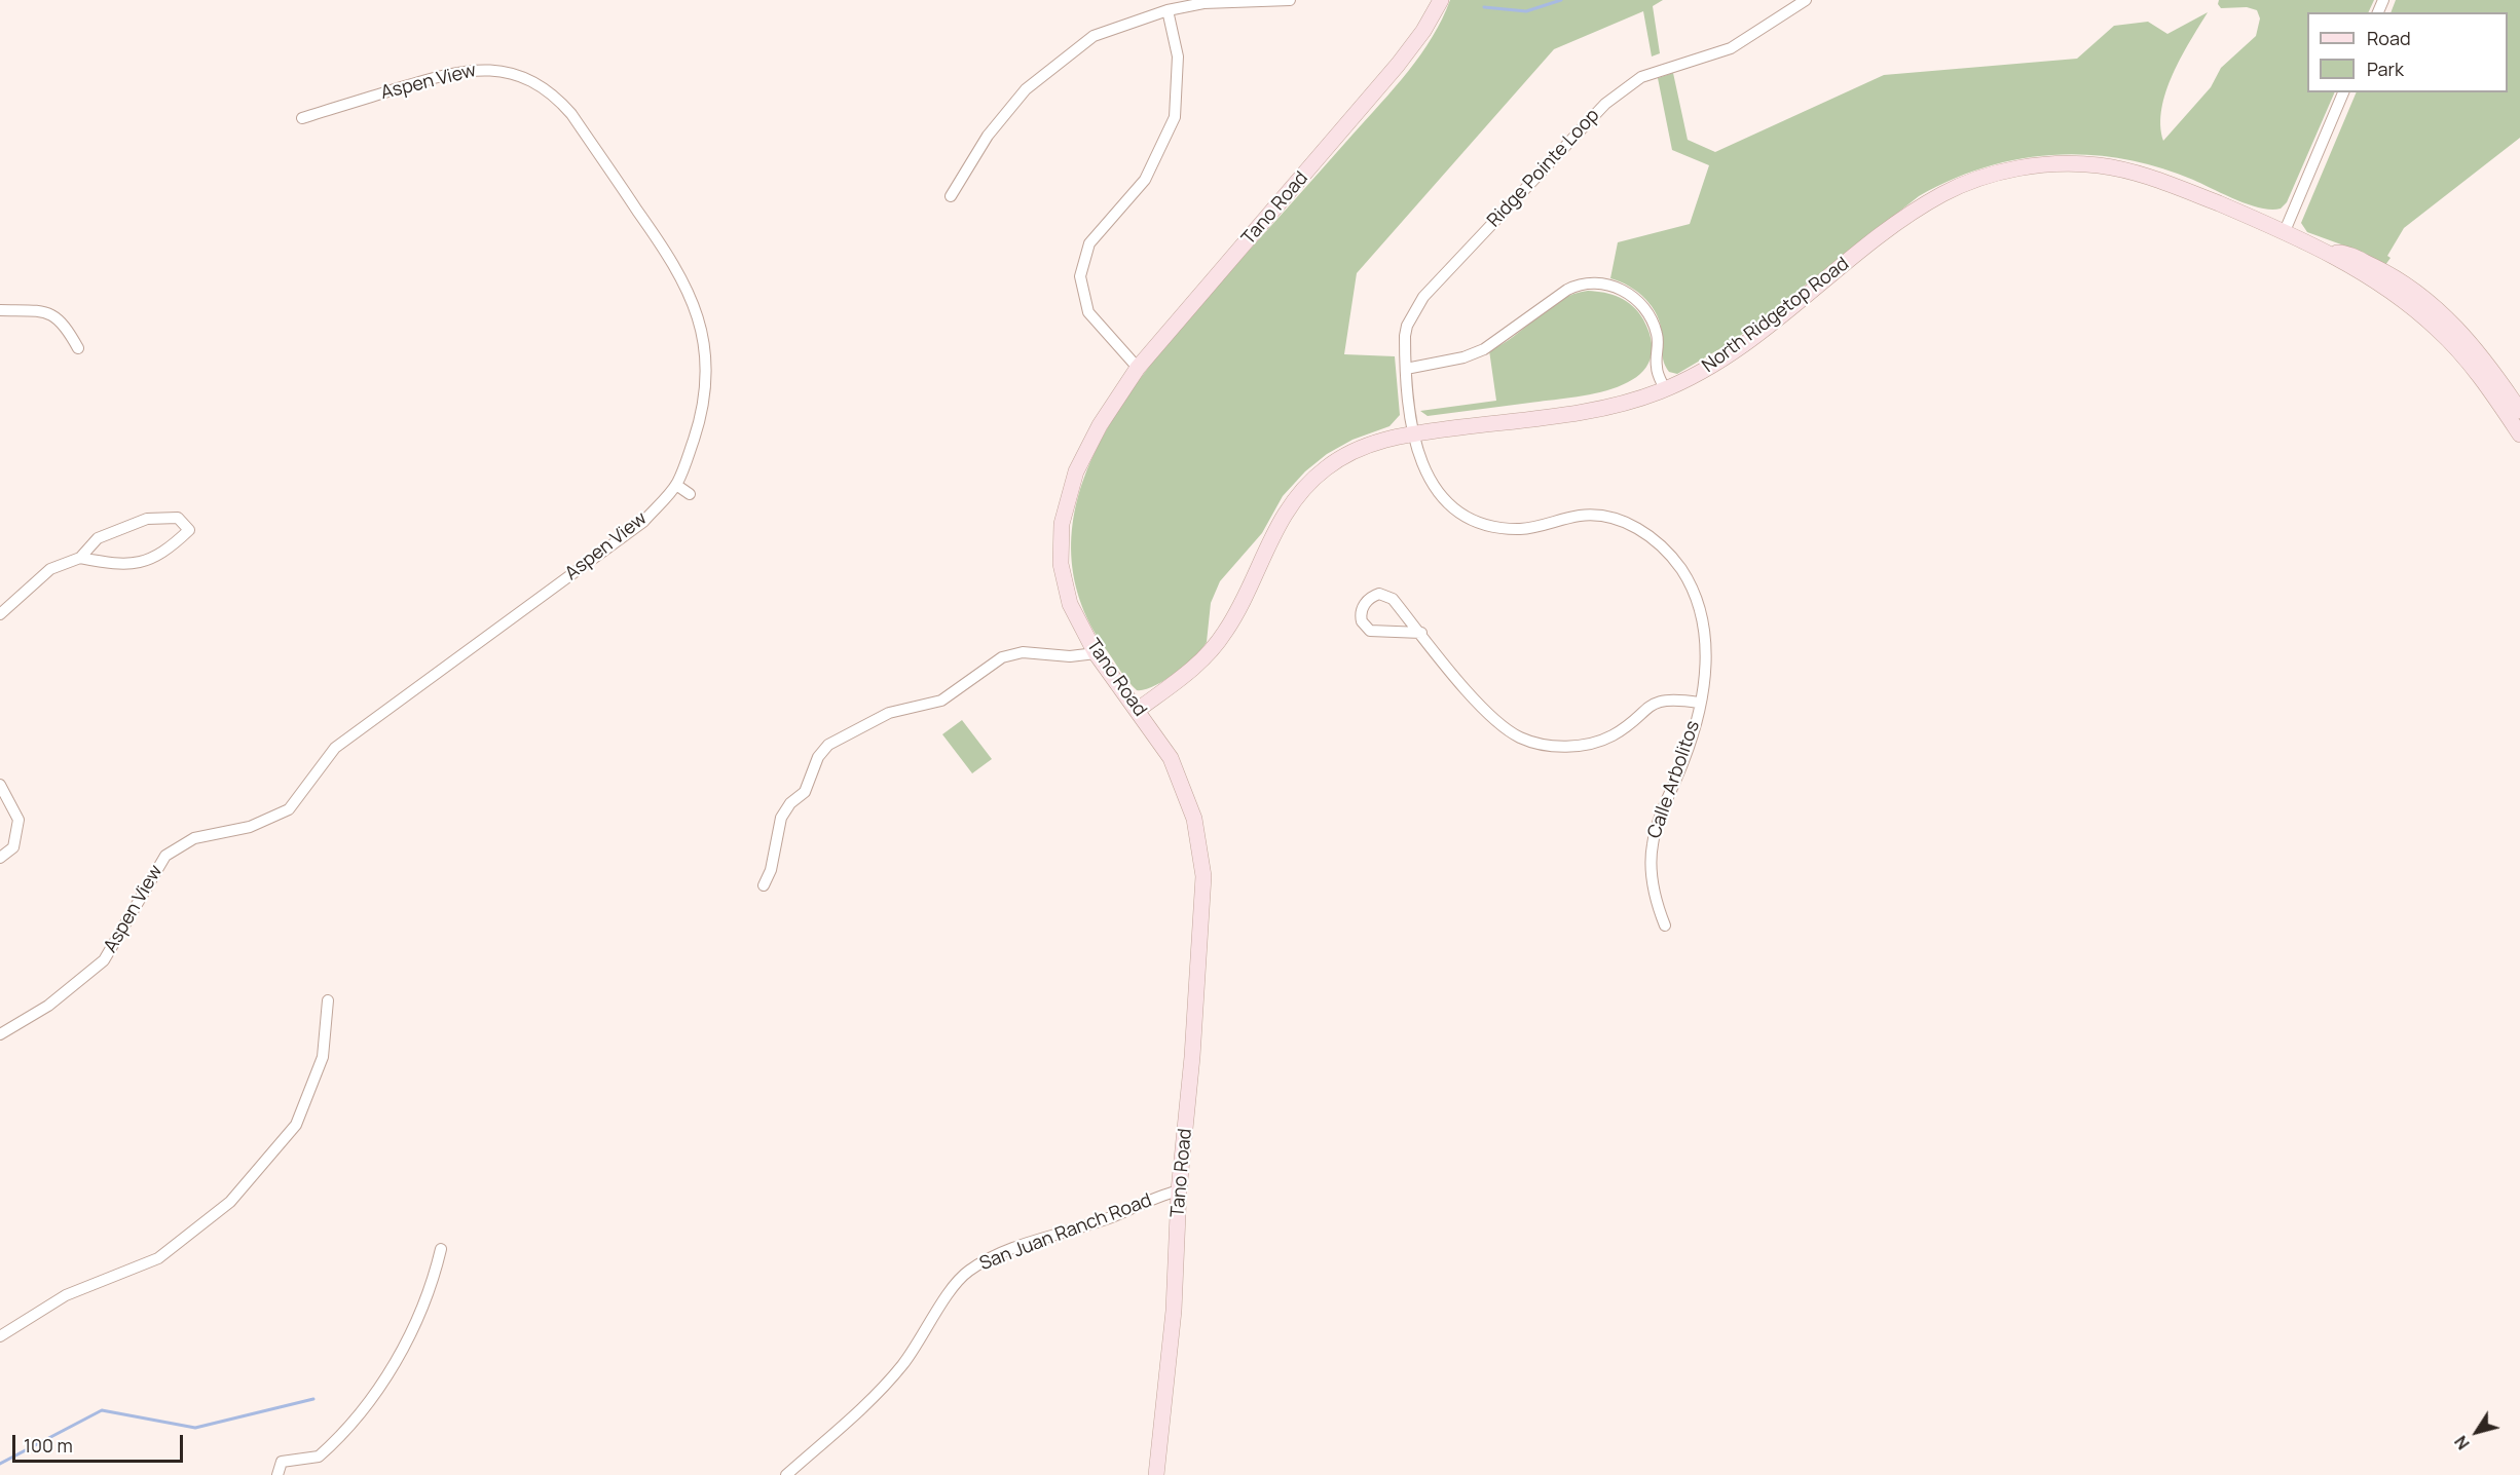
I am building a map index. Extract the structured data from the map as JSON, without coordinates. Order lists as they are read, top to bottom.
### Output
{
  "streets": {
    "street": [
      "Aspen View",
      "Ridge Pointe Loop",
      "Tano Road",
      "North Ridgetop Road",
      "Calle Arbolitos",
      "San Juan Ranch Road"
    ]
  },
  "crossings": [
    ["Ridge Pointe Loop", "North Ridgetop Road"],
    ["Ridge Pointe Loop", "Calle Arbolitos"],
    ["Tano Road", "North Ridgetop Road"],
    ["Tano Road", "San Juan Ranch Road"],
    ["North Ridgetop Road", "Calle Arbolitos"]
  ],
  "legend": ["Road", "Park"],
  "scale_bar": "100 m",
  "north": "bottom left"
}
